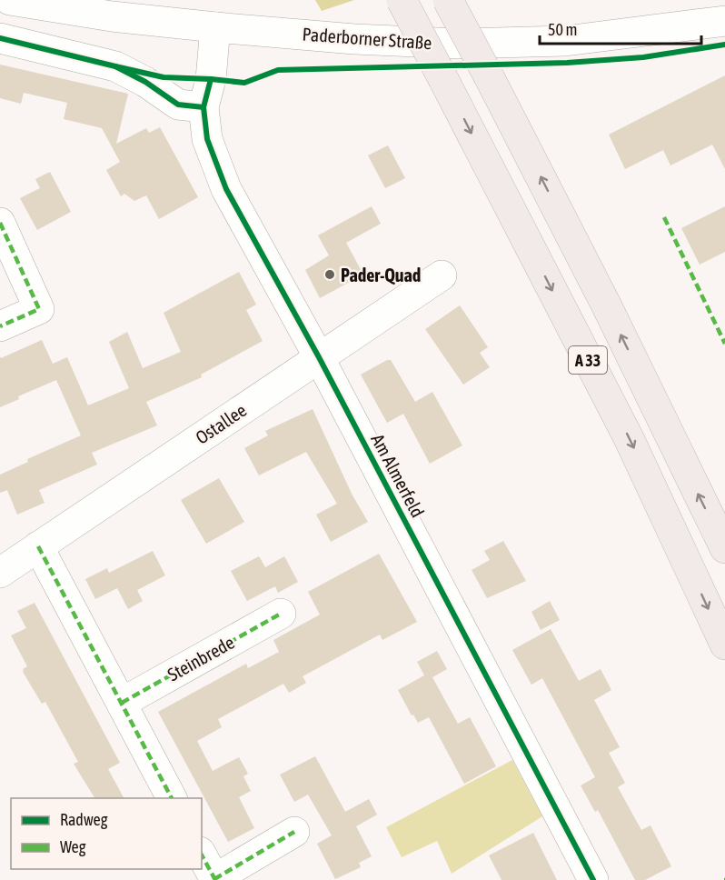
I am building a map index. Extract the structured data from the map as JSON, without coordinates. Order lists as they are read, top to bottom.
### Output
{
  "streets": {
    "highway": ["A 33"],
    "street": [
      "Paderborner Straße",
      "Ostallee",
      "Am Almerfeld",
      "Steinbrede"
    ]
  },
  "crossings": [
    ["Paderborner Straße", "Am Almerfeld"],
    ["Ostallee", "Am Almerfeld"]
  ],
  "places": ["Pader-Quad"],
  "legend": ["Radweg", "Weg"],
  "scale_bar": "50 m"
}
